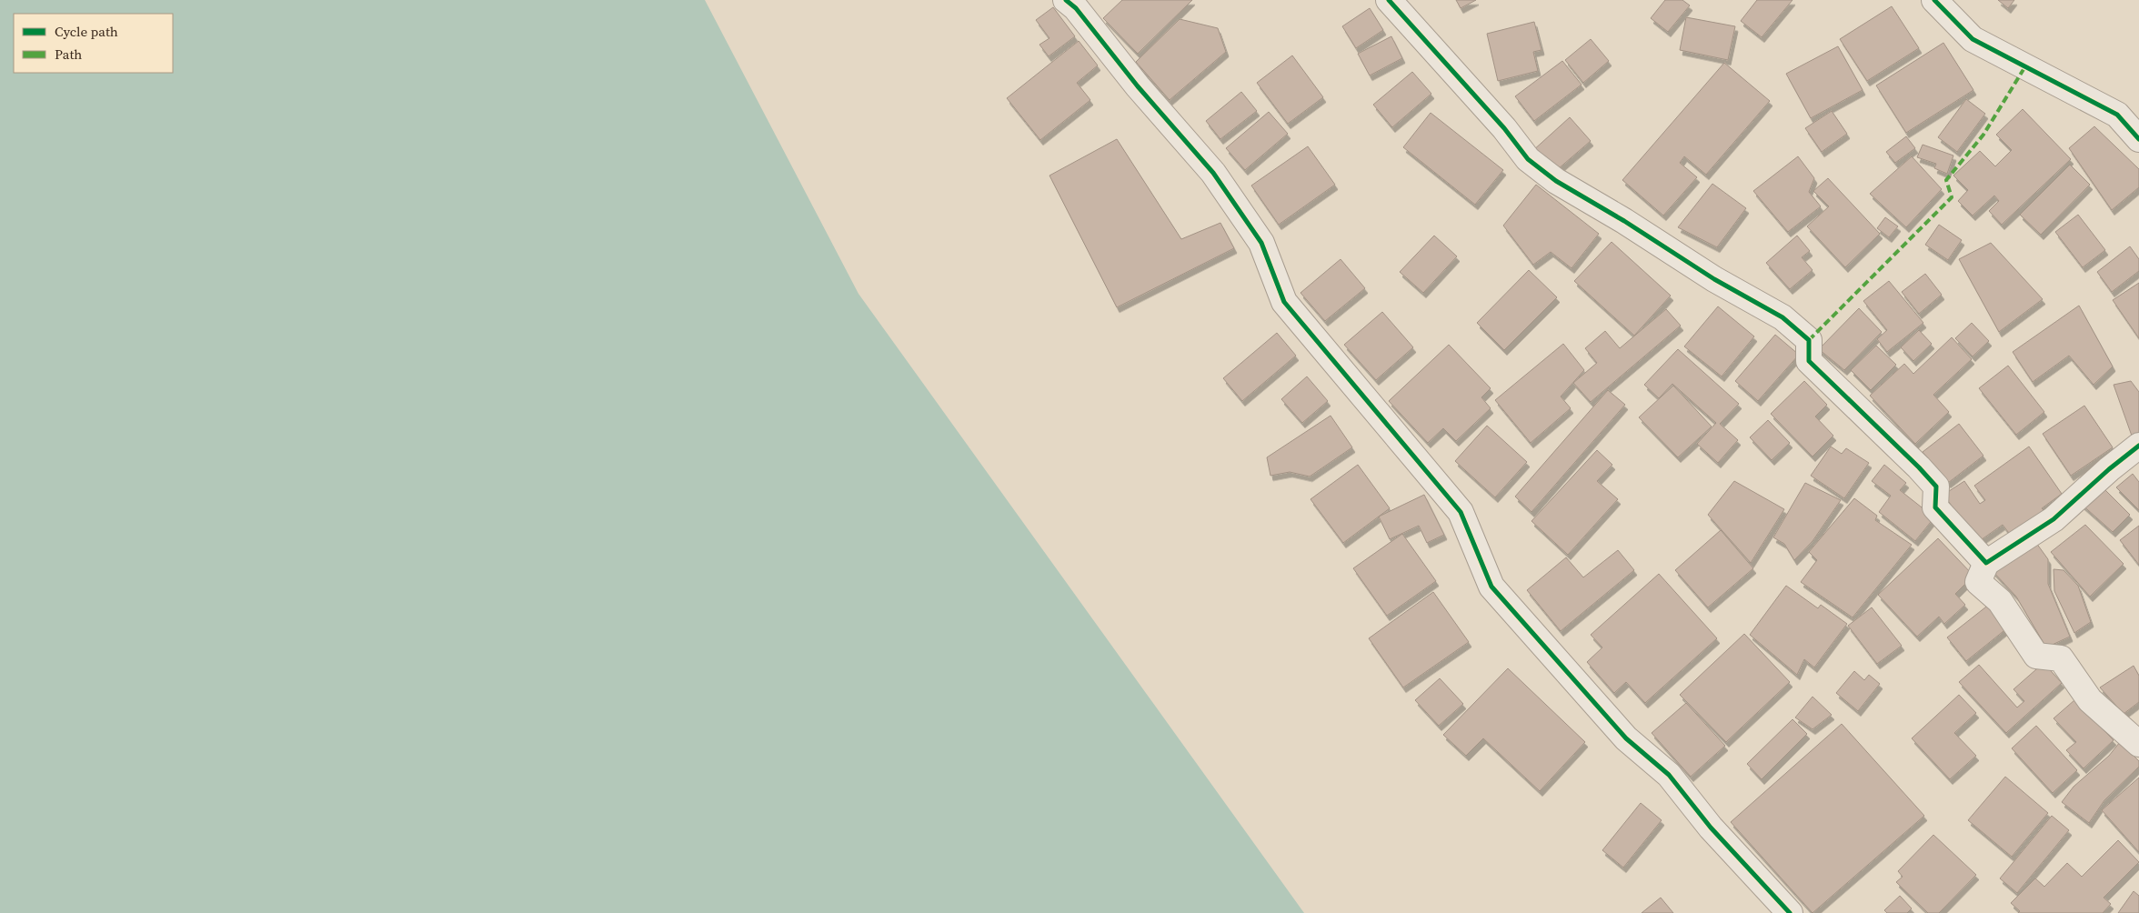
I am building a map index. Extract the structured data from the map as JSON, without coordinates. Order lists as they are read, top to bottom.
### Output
{
  "legend": ["Cycle path", "Path"]
}
